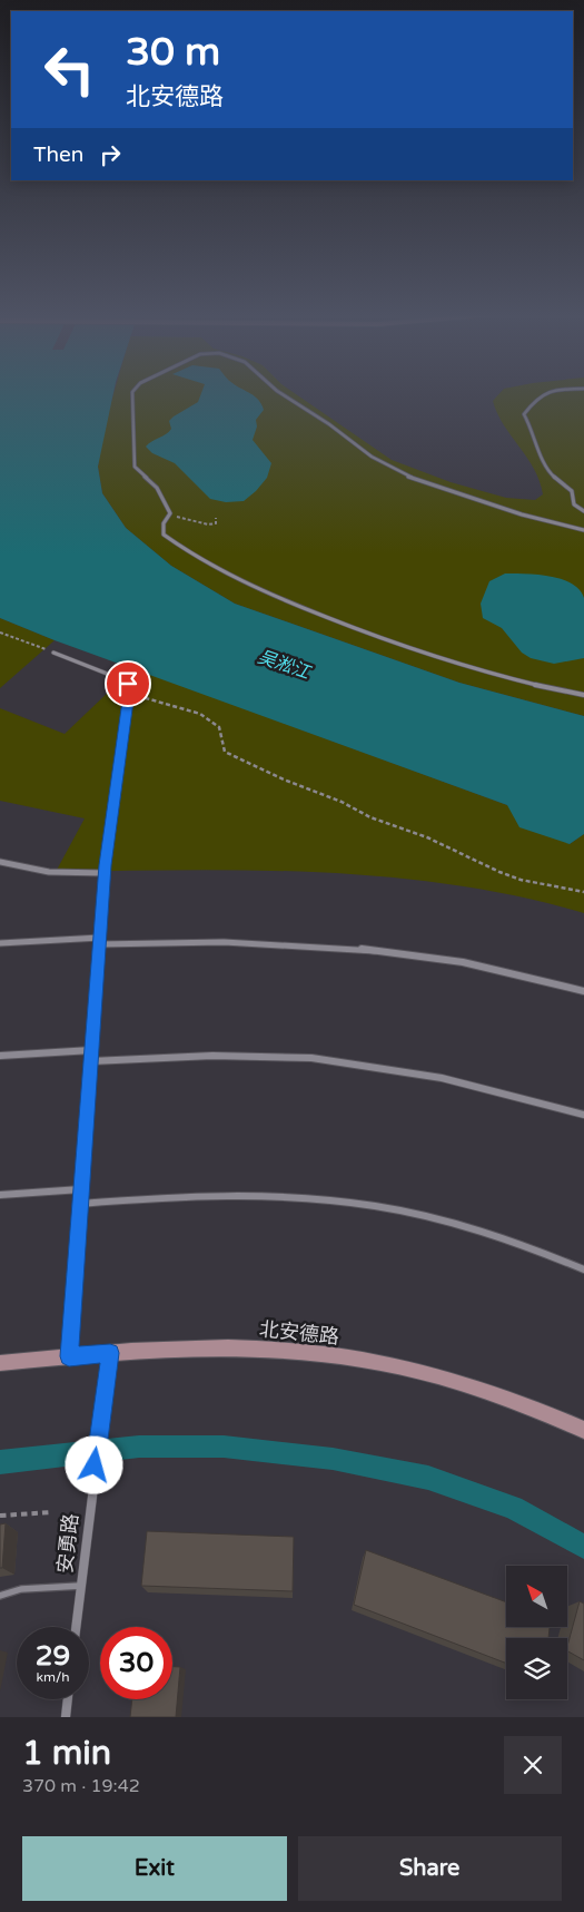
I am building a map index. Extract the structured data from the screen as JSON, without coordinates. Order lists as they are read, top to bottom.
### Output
{
  "streets": {
    "street": ["北安德路", "安勇路"]
  },
  "crossings": [
    ["北安德路", "安勇路"]
  ],
  "water": ["吴淞江"],
  "north": "top left",
  "page": {
    "turn": ["30 m", "北安德路"],
    "then": "Then",
    "speed": "29 km/h",
    "limit": "30",
    "heading": ["1 min", "370 m · 19:42"],
    "buttons": ["Exit", "Share"]
  }
}
